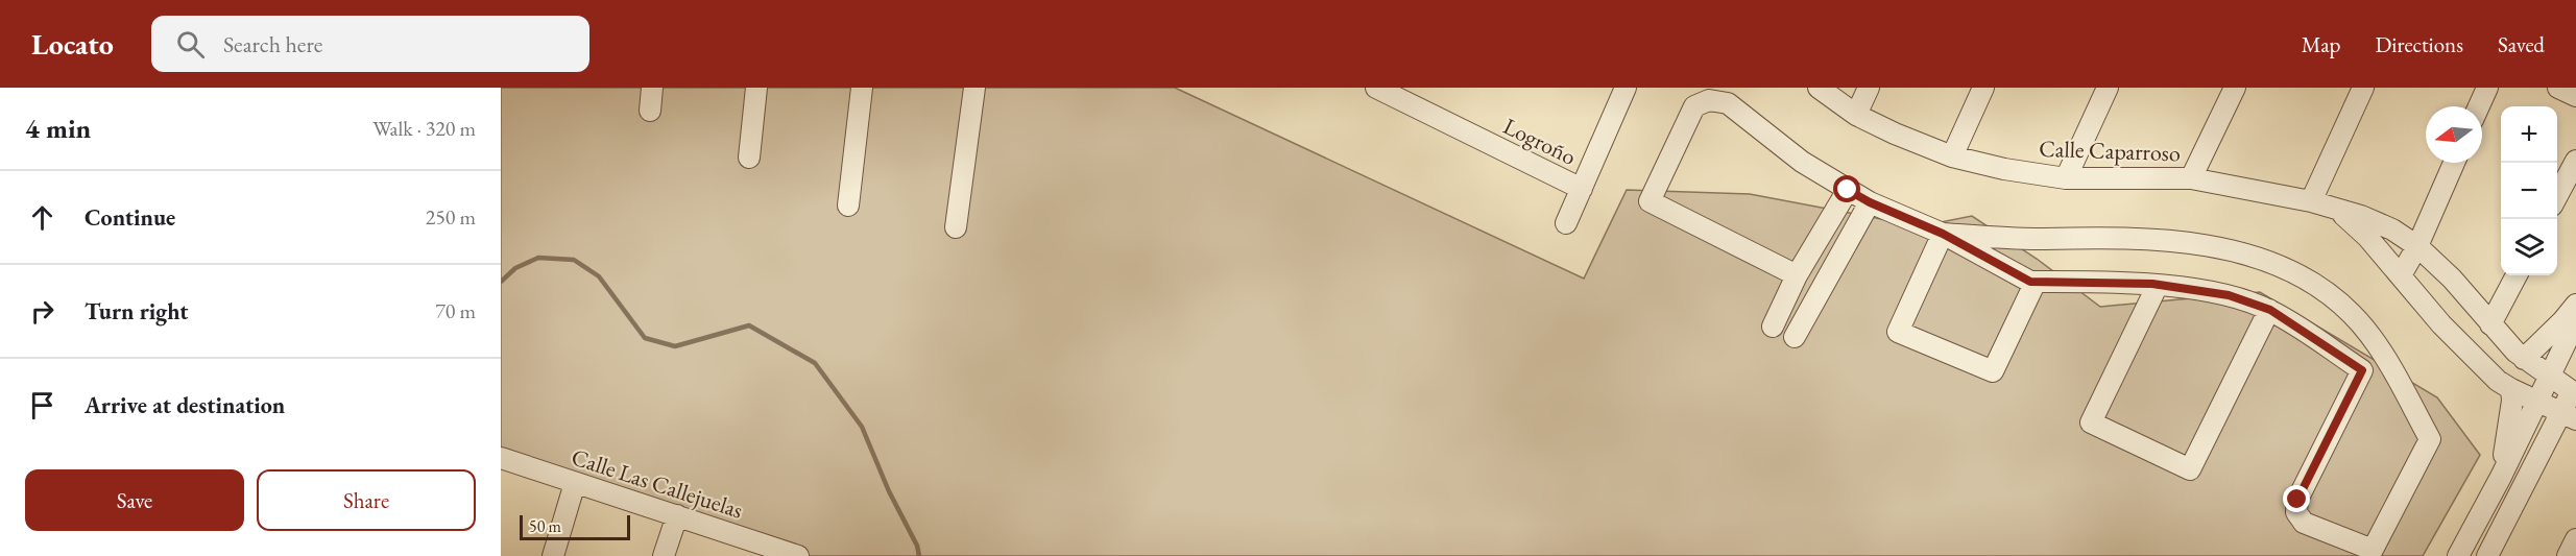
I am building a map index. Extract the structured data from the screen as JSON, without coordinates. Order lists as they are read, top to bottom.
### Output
{
  "streets": {
    "street": ["Logroño", "Calle Caparroso", "Calle Las Callejuelas"]
  },
  "scale_bar": "50 m",
  "north": "left",
  "page": {
    "header": "Locato",
    "search": "Search here",
    "nav": ["Map", "Directions", "Saved"],
    "heading": ["4 min", "Walk · 320 m"],
    "map_buttons": ["+", "−"],
    "list": [
      ["Continue", "250 m"],
      ["Turn right", "70 m"],
      "Arrive at destination"
    ],
    "buttons": ["Save", "Share"],
    "scale": "50 m"
  }
}
